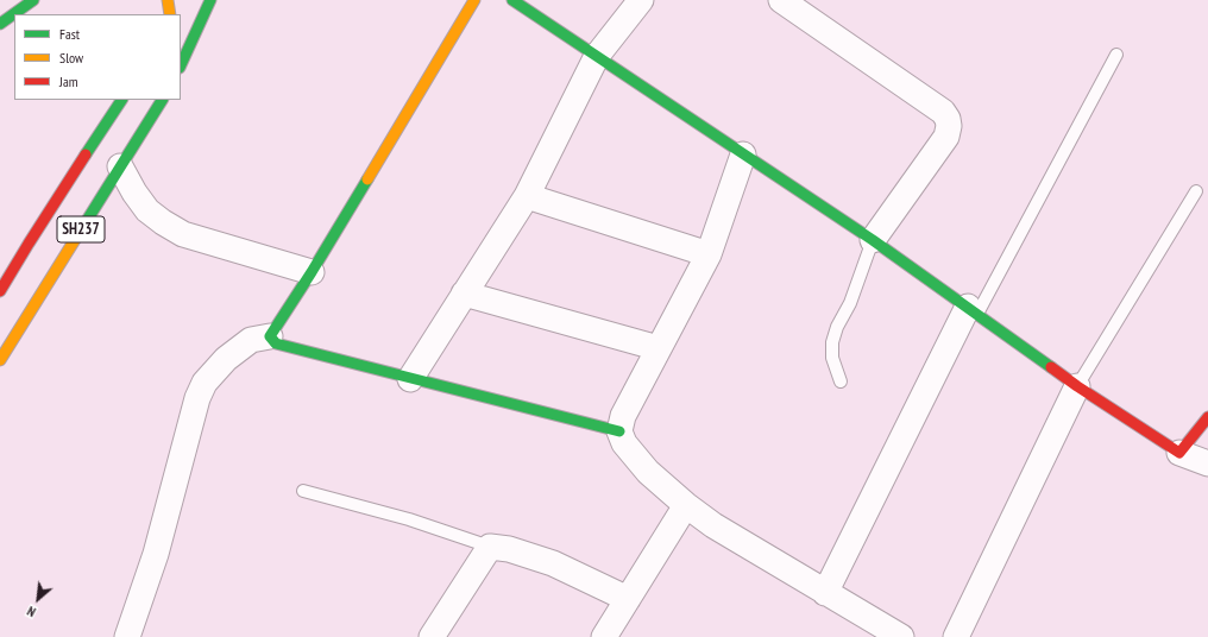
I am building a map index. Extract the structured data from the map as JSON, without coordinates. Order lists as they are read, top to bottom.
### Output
{
  "streets": {
    "main road": ["SH237"]
  },
  "legend": ["Fast", "Slow", "Jam"],
  "north": "bottom left"
}
